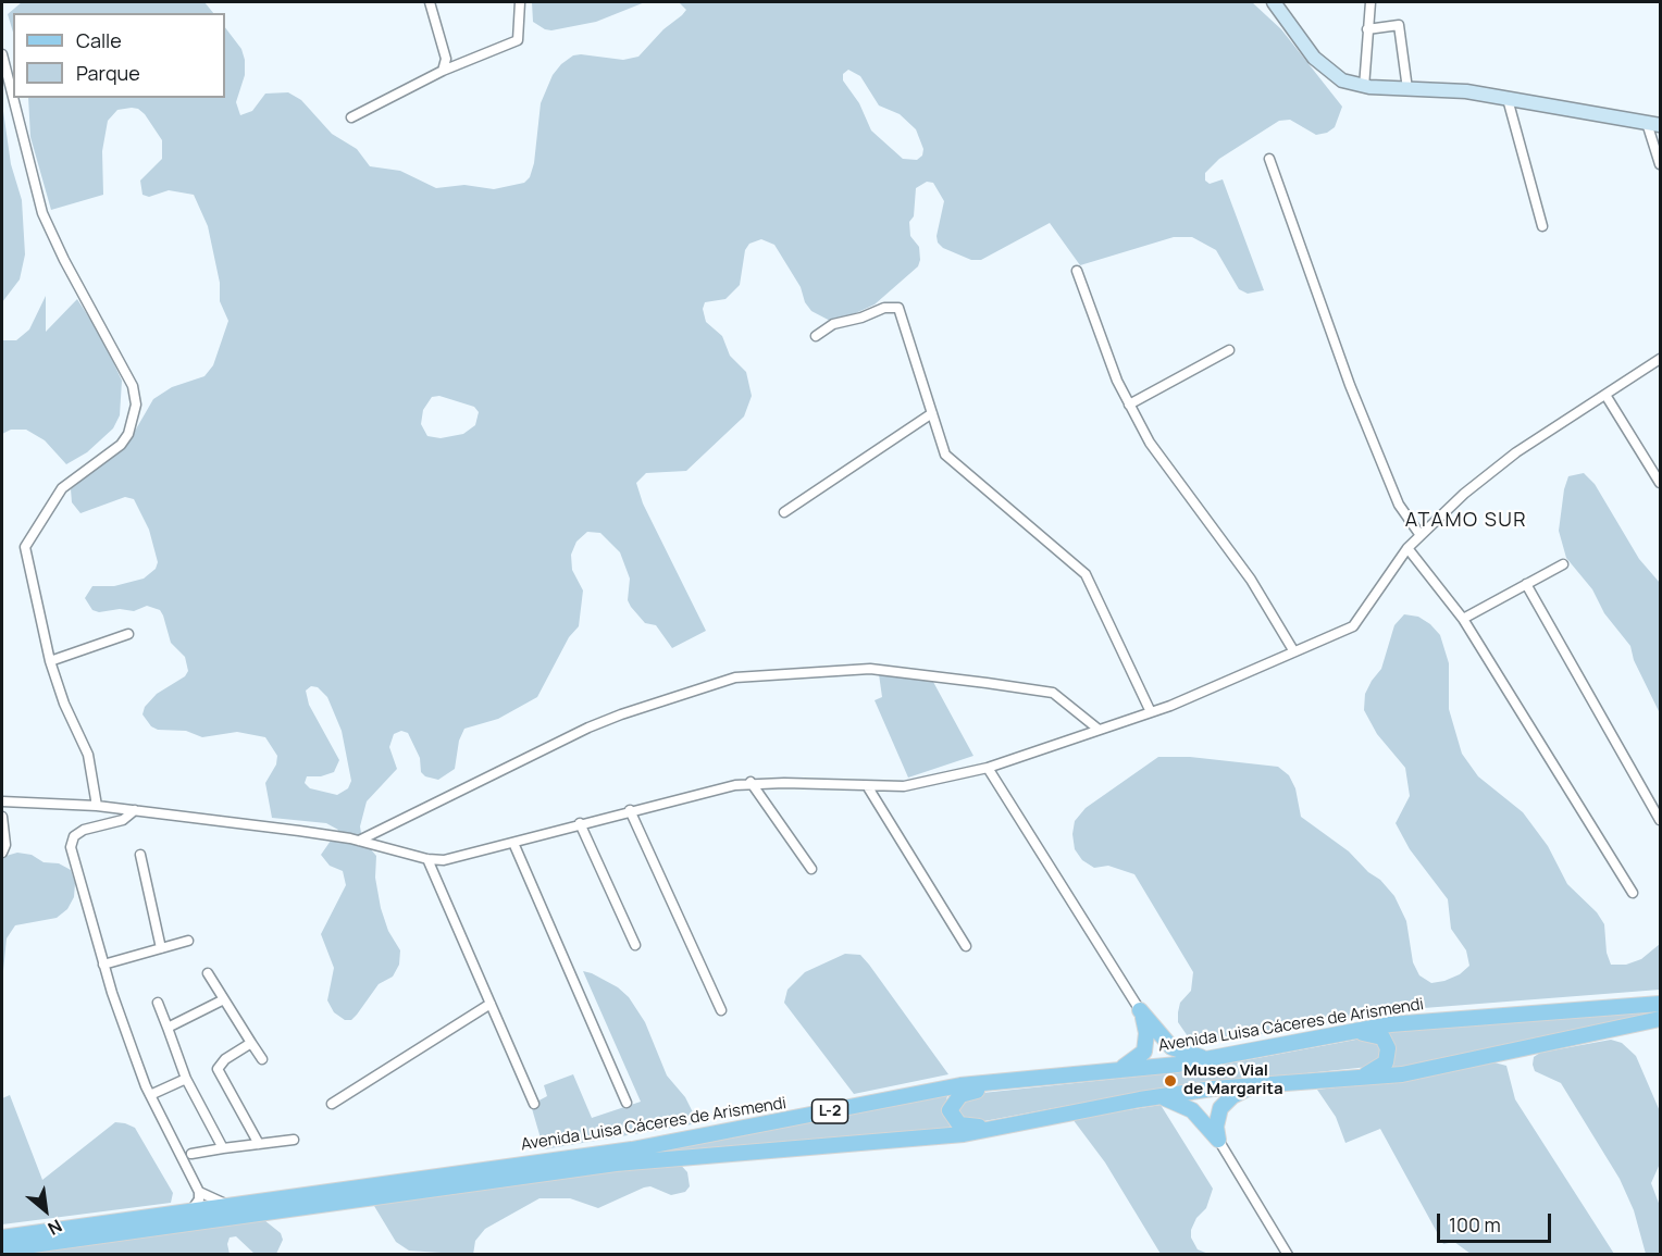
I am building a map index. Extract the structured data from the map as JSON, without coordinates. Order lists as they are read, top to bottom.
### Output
{
  "streets": {
    "main road": ["Avenida Luisa Cáceres de Arismendi", "L-2"]
  },
  "districts": ["ATAMO SUR"],
  "places": ["Museo Vial de Margarita"],
  "legend": ["Calle", "Parque"],
  "scale_bar": "100 m",
  "north": "bottom right"
}
